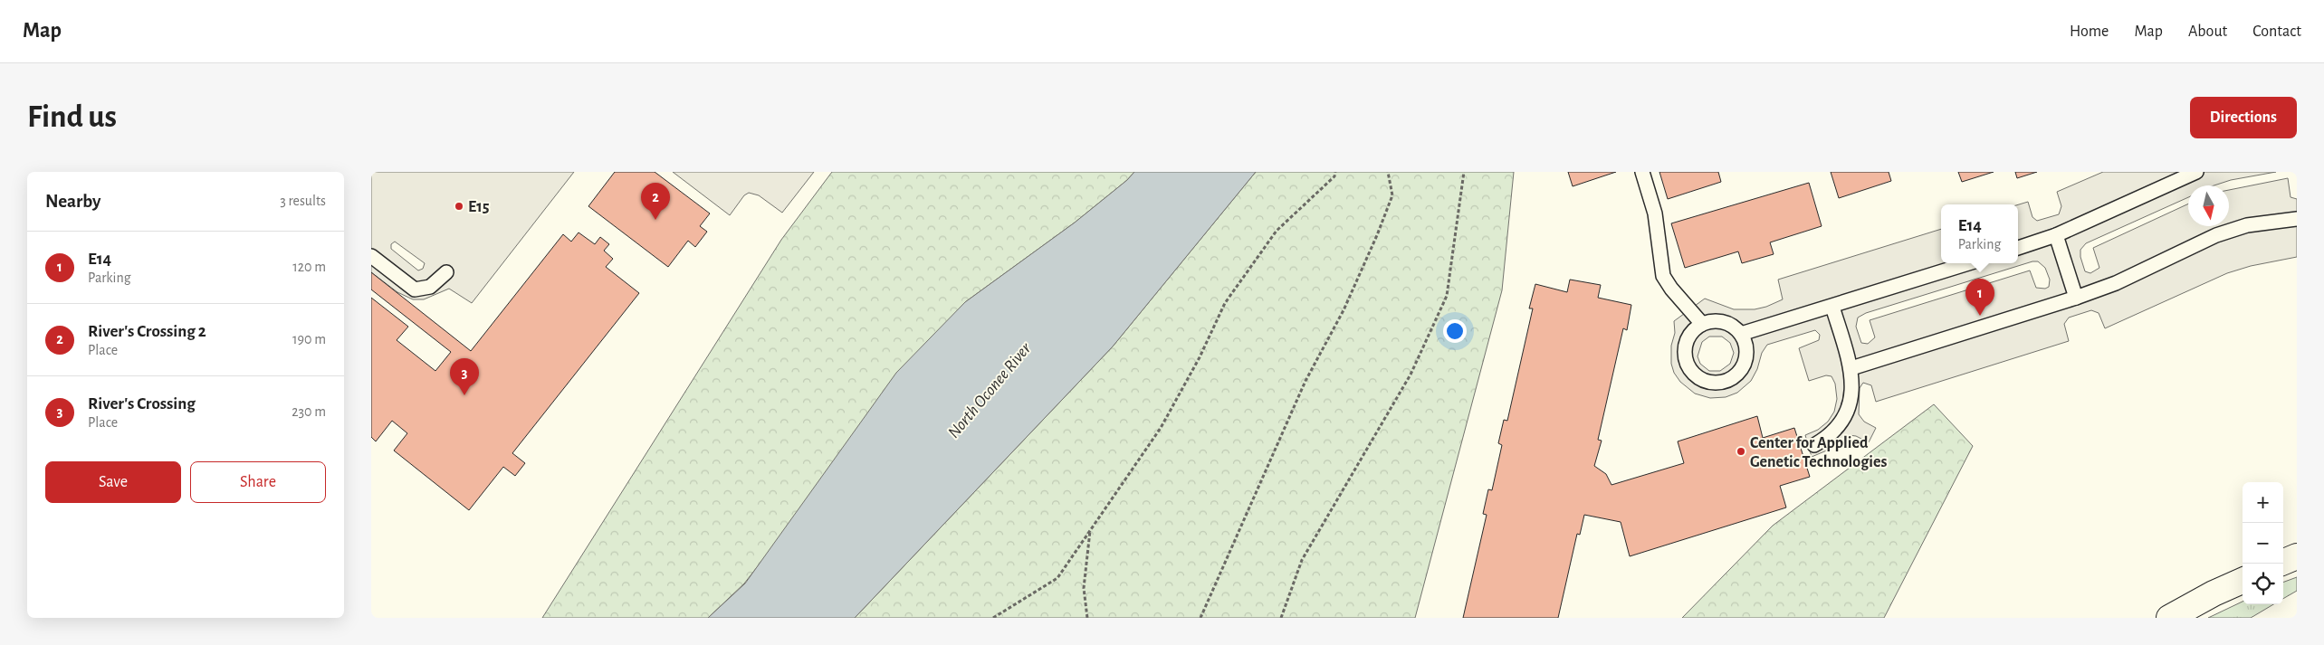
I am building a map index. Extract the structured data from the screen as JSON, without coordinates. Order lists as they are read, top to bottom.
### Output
{
  "water": ["North Oconee River"],
  "places": ["E15", "Center for Applied Genetic Technologies"],
  "north": "bottom",
  "page": {
    "header": "Map",
    "nav": [
      "Home",
      "Map",
      "About",
      "Contact"
    ],
    "buttons": [
      "Directions",
      ["Save", "Share"]
    ],
    "title": "Find us",
    "heading": ["Nearby", "3 results"],
    "pins": ["2", "1", "3"],
    "popup": ["E14", "Parking"],
    "list": [
      {
        "mark": "1",
        "name": "E14",
        "note": "Parking",
        "value": "120 m"
      },
      {
        "mark": "2",
        "name": "River's Crossing 2",
        "note": "Place",
        "value": "190 m"
      },
      {
        "mark": "3",
        "name": "River's Crossing",
        "note": "Place",
        "value": "230 m"
      }
    ],
    "map_buttons": ["+", "−"]
  }
}
